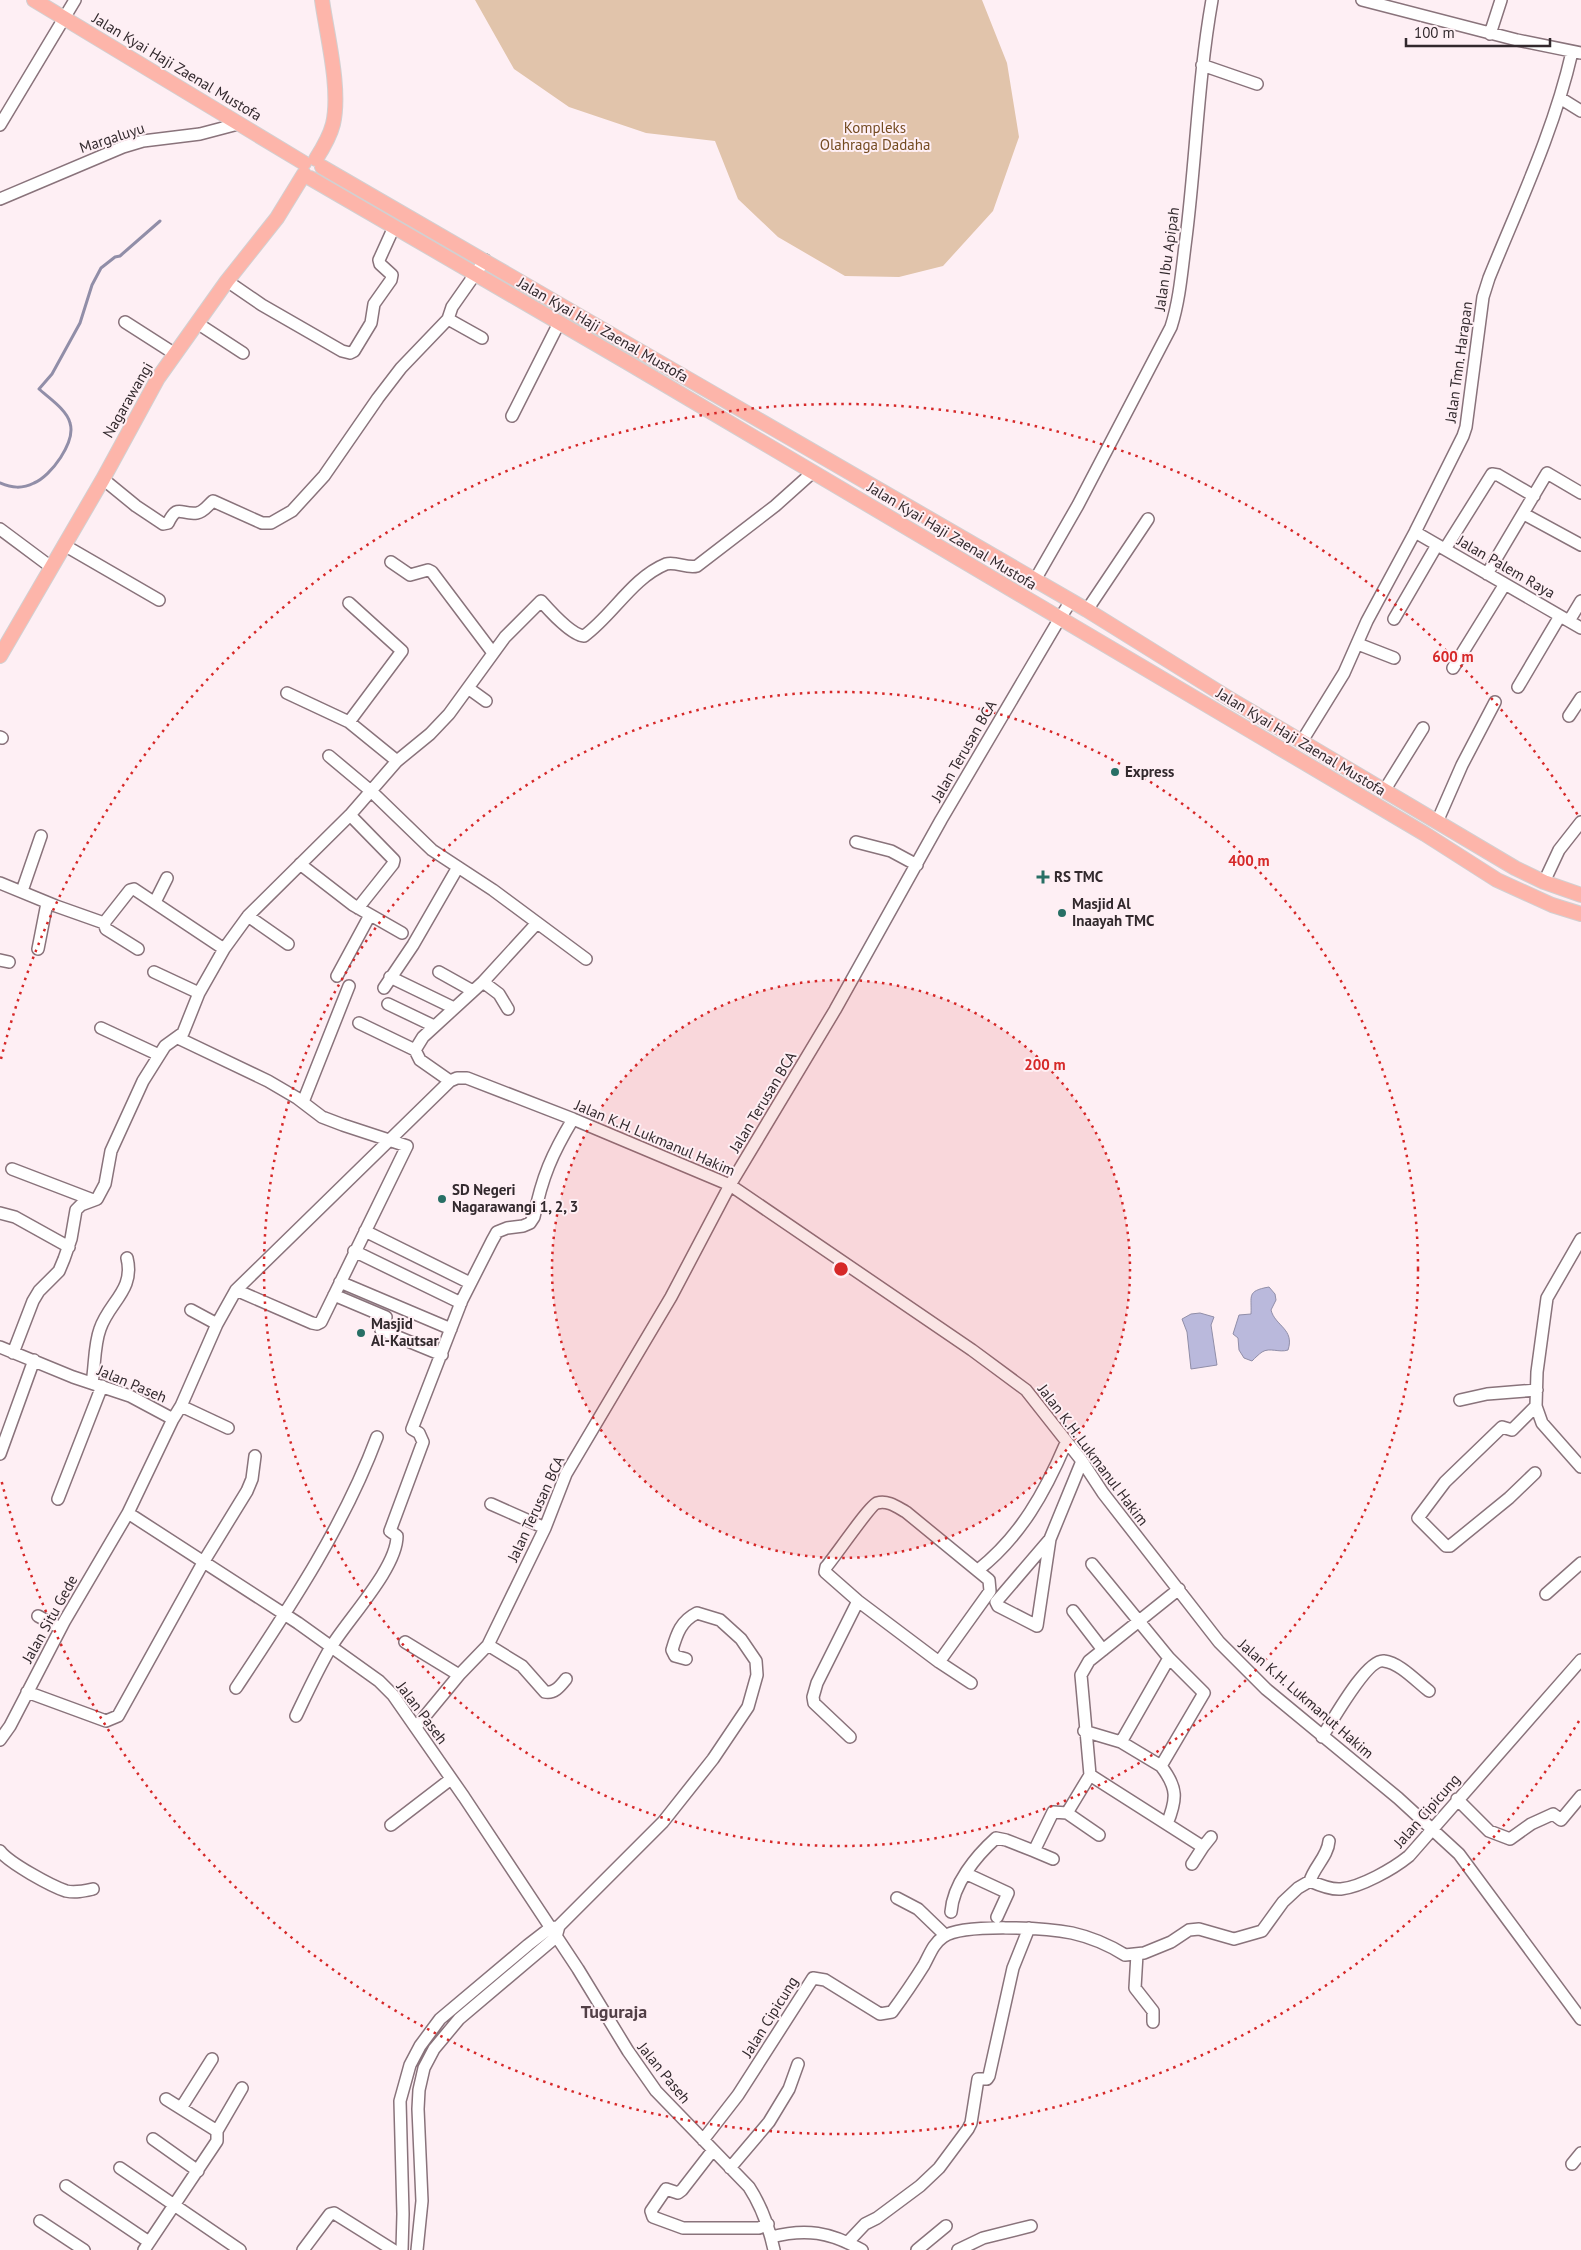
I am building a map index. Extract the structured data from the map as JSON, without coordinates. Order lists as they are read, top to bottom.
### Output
{
  "streets": {
    "main road": ["Jalan Kyai Haji Zaenal Mustofa", "Nagarawangi"],
    "street": [
      "Margaluyu",
      "Jalan Ibu Apipah",
      "Jalan Tmn. Harapan",
      "Jalan Palem Raya",
      "Jalan Terusan BCA",
      "Jalan K.H. Lukmanul Hakim",
      "Jalan Paseh",
      "Jalan Situ Gede",
      "Jalan K.H. Lukmanut Hakim",
      "Jalan Cipicung"
    ]
  },
  "crossings": [
    ["Jalan Kyai Haji Zaenal Mustofa", "Margaluyu"],
    ["Jalan Kyai Haji Zaenal Mustofa", "Jalan Ibu Apipah"],
    ["Jalan Kyai Haji Zaenal Mustofa", "Jalan Tmn. Harapan"],
    ["Jalan Kyai Haji Zaenal Mustofa", "Nagarawangi"],
    ["Jalan Kyai Haji Zaenal Mustofa", "Jalan Terusan BCA"],
    ["Jalan Tmn. Harapan", "Jalan Palem Raya"],
    ["Jalan Terusan BCA", "Jalan K.H. Lukmanul Hakim"],
    ["Jalan Terusan BCA", "Jalan Paseh"],
    ["Jalan K.H. Lukmanul Hakim", "Jalan K.H. Lukmanut Hakim"],
    ["Jalan Paseh", "Jalan Situ Gede"],
    ["Jalan Paseh", "Jalan Cipicung"],
    ["Jalan K.H. Lukmanut Hakim", "Jalan Cipicung"]
  ],
  "districts": ["Tuguraja"],
  "parks": ["Kompleks Olahraga Dadaha"],
  "places": {
    "other": [
      "Express",
      "Masjid Al Inaayah TMC",
      "SD Negeri Nagarawangi 1, 2, 3",
      "Masjid Al-Kautsar"
    ],
    "health": ["RS TMC"]
  },
  "scale_bar": "100 m",
  "rings": ["600 m", "400 m", "200 m"]
}
